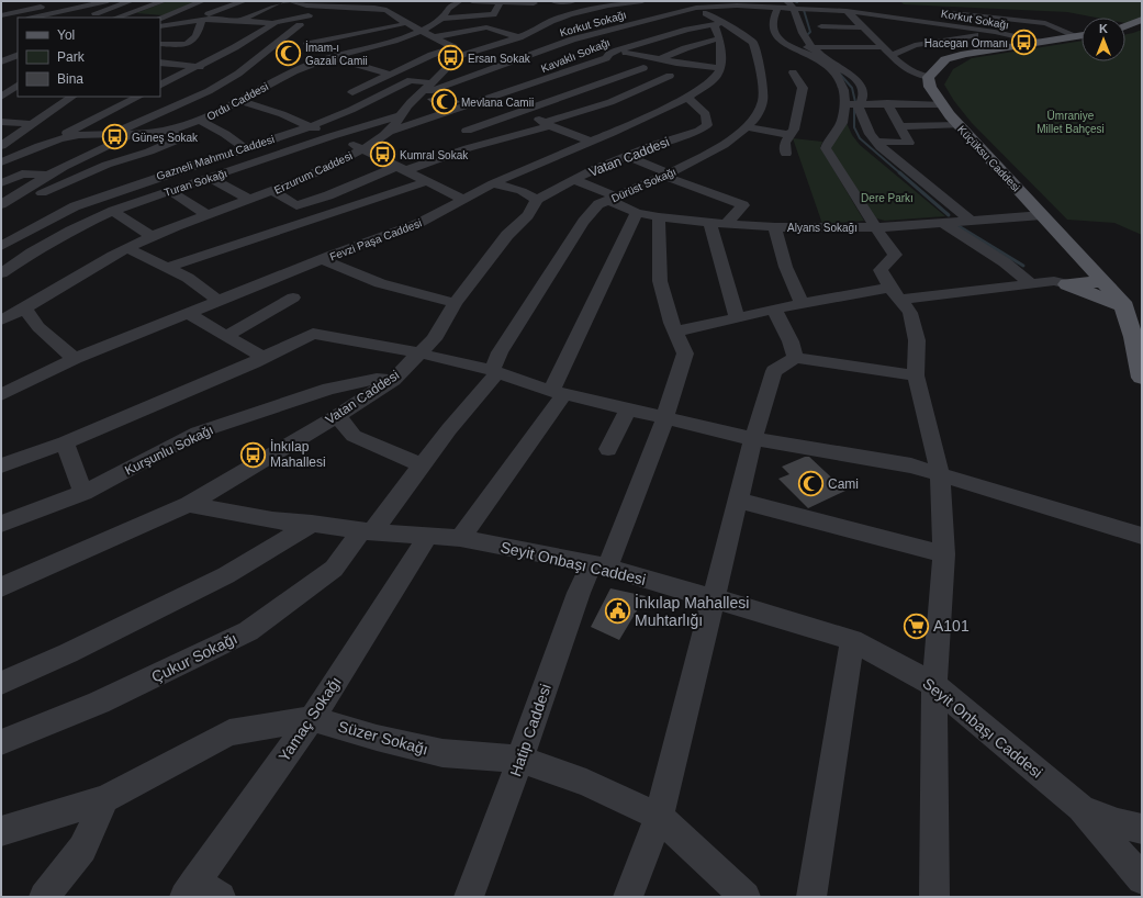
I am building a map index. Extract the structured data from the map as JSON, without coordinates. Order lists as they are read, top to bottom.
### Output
{
  "streets": {
    "main road": ["Küçüksu Caddesi"],
    "street": [
      "Korkut Sokağı",
      "Kavaklı Sokağı",
      "Ordu Caddesi",
      "Gazneli Mahmut Caddesi",
      "Vatan Caddesi",
      "Erzurum Caddesi",
      "Turan Sokağı",
      "Dürüst Sokağı",
      "Alyans Sokağı",
      "Fevzi Paşa Caddesi",
      "Kurşunlu Sokağı",
      "Seyit Onbaşı Caddesi",
      "Çukur Sokağı",
      "Yamaç Sokağı",
      "Hatip Caddesi",
      "Süzer Sokağı"
    ]
  },
  "crossings": [
    ["Korkut Sokağı", "Küçüksu Caddesi"],
    ["Korkut Sokağı", "Erzurum Caddesi"],
    ["Korkut Sokağı", "Dürüst Sokağı"],
    ["Kavaklı Sokağı", "Erzurum Caddesi"],
    ["Kavaklı Sokağı", "Dürüst Sokağı"],
    ["Gazneli Mahmut Caddesi", "Erzurum Caddesi"],
    ["Vatan Caddesi", "Alyans Sokağı"],
    ["Vatan Caddesi", "Fevzi Paşa Caddesi"],
    ["Vatan Caddesi", "Kurşunlu Sokağı"],
    ["Vatan Caddesi", "Seyit Onbaşı Caddesi"],
    ["Küçüksu Caddesi", "Alyans Sokağı"],
    ["Erzurum Caddesi", "Turan Sokağı"],
    ["Dürüst Sokağı", "Alyans Sokağı"],
    ["Dürüst Sokağı", "Çukur Sokağı"],
    ["Alyans Sokağı", "Hatip Caddesi"],
    ["Seyit Onbaşı Caddesi", "Çukur Sokağı"],
    ["Seyit Onbaşı Caddesi", "Yamaç Sokağı"],
    ["Seyit Onbaşı Caddesi", "Hatip Caddesi"],
    ["Yamaç Sokağı", "Süzer Sokağı"],
    ["Hatip Caddesi", "Süzer Sokağı"]
  ],
  "parks": ["Ümraniye Millet Bahçesi", "Dere Parkı"],
  "places": {
    "bus stop": [
      "Hacegan Ormanı",
      "Ersan Sokak",
      "Güneş Sokak",
      "Kumral Sokak",
      "İnkılap Mahallesi"
    ],
    "mosque": ["İmam-ı Gazali Camii", "Mevlana Camii", "Cami"],
    "public building": ["İnkılap Mahallesi Muhtarlığı"],
    "supermarket": ["A101"]
  },
  "legend": ["Yol", "Park", "Bina"],
  "north": "top"
}
